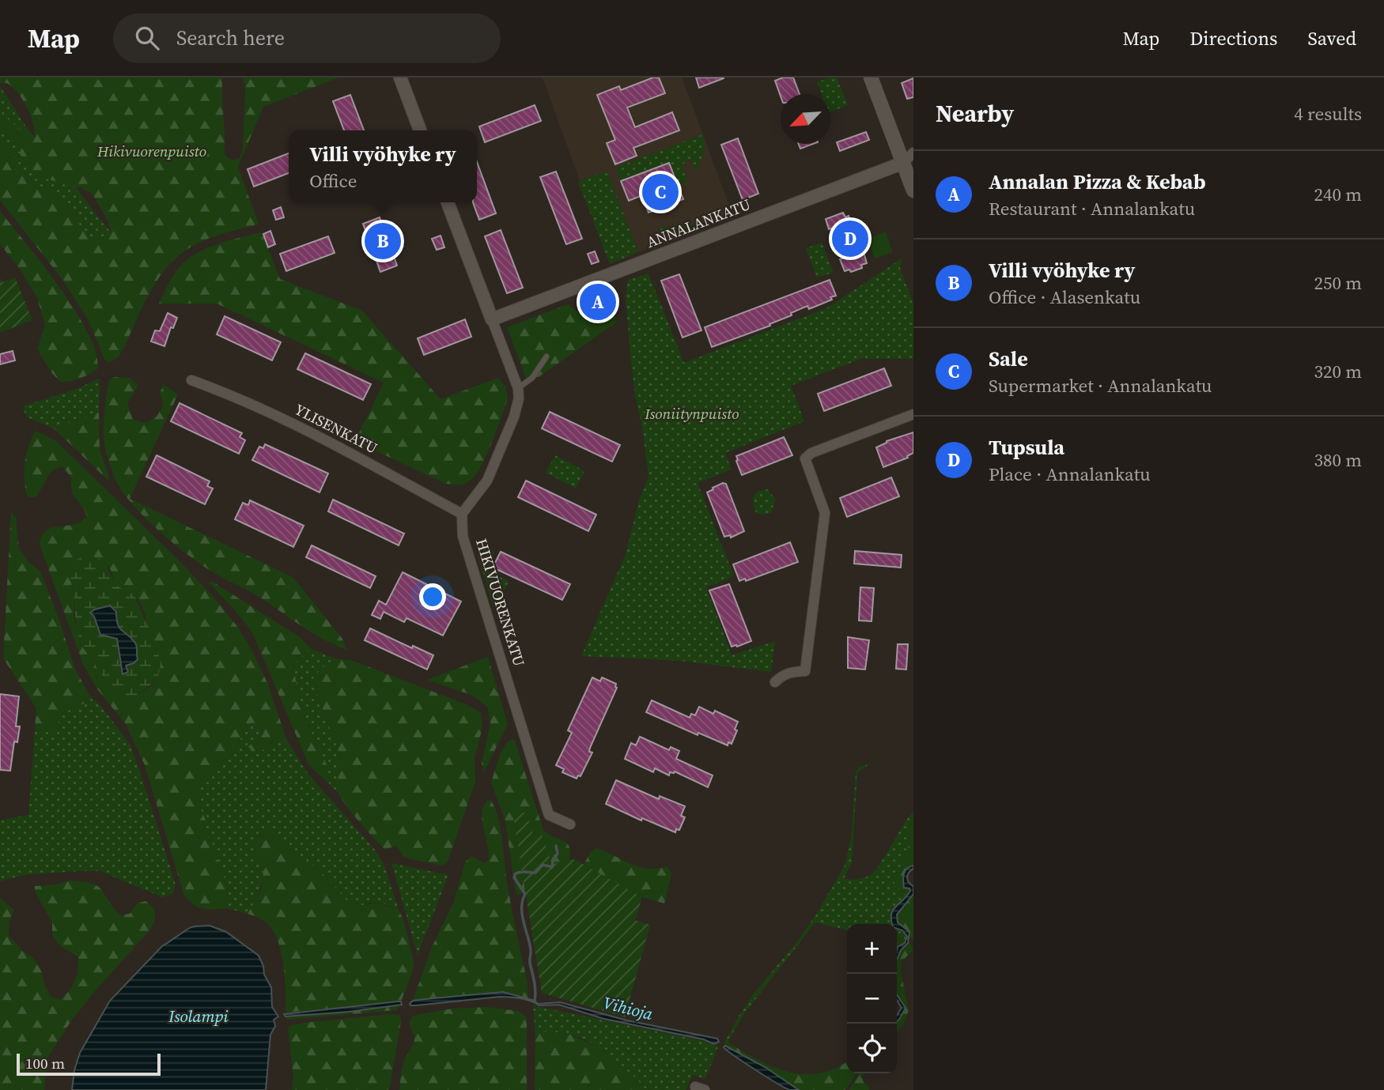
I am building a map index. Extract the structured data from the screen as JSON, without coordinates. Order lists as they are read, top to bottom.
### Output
{
  "streets": {
    "street": ["ANNALANKATU", "YLISENKATU", "HIKIVUORENKATU"]
  },
  "crossings": [
    ["YLISENKATU", "HIKIVUORENKATU"]
  ],
  "water": ["Vihioja", "Isolampi"],
  "parks": ["Hikivuorenpuisto", "Isoniitynpuisto"],
  "scale_bar": "100 m",
  "north": "bottom left",
  "page": {
    "header": "Map",
    "search": "Search here",
    "nav": ["Map", "Directions", "Saved"],
    "heading": ["Nearby", "4 results"],
    "popup": ["Villi vyöhyke ry", "Office"],
    "list": [
      {
        "mark": "A",
        "name": "Annalan Pizza & Kebab",
        "note": "Restaurant · Annalankatu",
        "value": "240 m"
      },
      {
        "mark": "B",
        "name": "Villi vyöhyke ry",
        "note": "Office · Alasenkatu",
        "value": "250 m"
      },
      {
        "mark": "C",
        "name": "Sale",
        "note": "Supermarket · Annalankatu",
        "value": "320 m"
      },
      {
        "mark": "D",
        "name": "Tupsula",
        "note": "Place · Annalankatu",
        "value": "380 m"
      }
    ],
    "pins": [
      "C",
      "D",
      "B",
      "A"
    ],
    "map_buttons": ["+", "−"],
    "scale": "100 m"
  }
}
